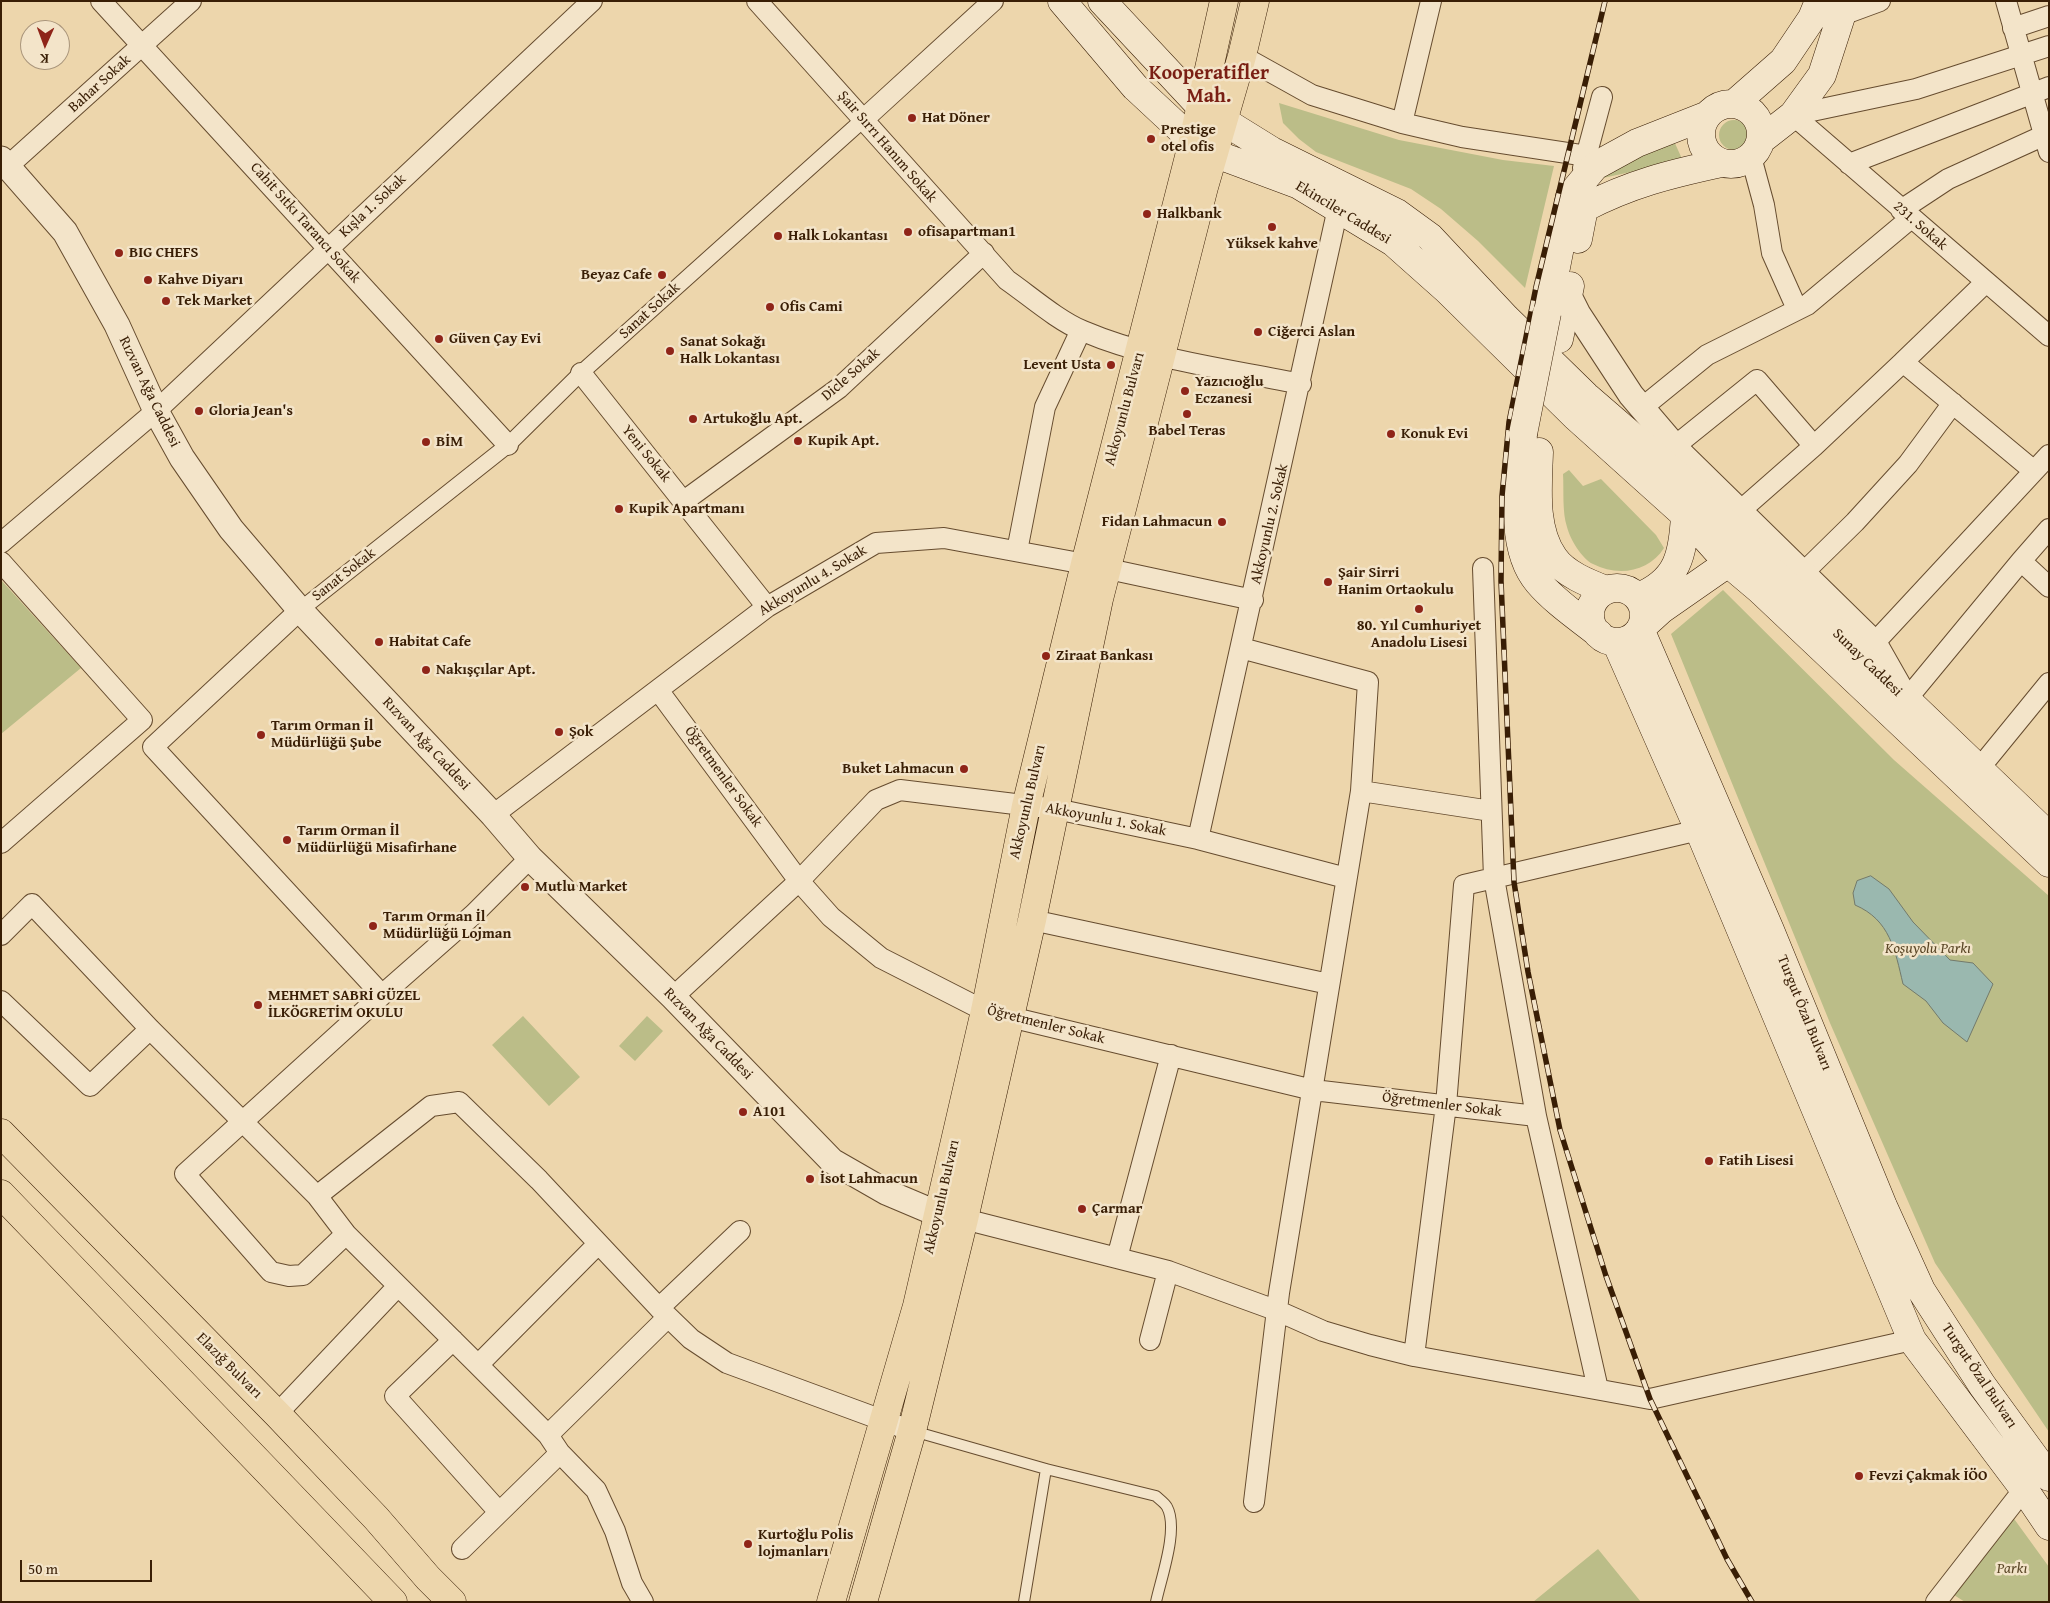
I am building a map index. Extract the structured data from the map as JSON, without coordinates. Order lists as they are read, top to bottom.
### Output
{
  "streets": {
    "main road": [
      "Ekinciler Caddesi",
      "Akkoyunlu Bulvarı",
      "Sunay Caddesi",
      "Turgut Özal Bulvarı",
      "Elazığ Bulvarı"
    ],
    "street": [
      "Bahar Sokak",
      "Şair Sırrı Hanım Sokak",
      "Kışla 1. Sokak",
      "Cahit Sıtkı Tarancı Sokak",
      "231. Sokak",
      "Sanat Sokak",
      "Dicle Sokak",
      "Rızvan Ağa Caddesi",
      "Yeni Sokak",
      "Akkoyunlu 2. Sokak",
      "Akkoyunlu 4. Sokak",
      "Öğretmenler Sokak",
      "Akkoyunlu 1. Sokak"
    ]
  },
  "crossings": [
    ["Bahar Sokak", "Cahit Sıtkı Tarancı Sokak"],
    ["Bahar Sokak", "Rızvan Ağa Caddesi"],
    ["Şair Sırrı Hanım Sokak", "Sanat Sokak"],
    ["Şair Sırrı Hanım Sokak", "Dicle Sokak"],
    ["Şair Sırrı Hanım Sokak", "Akkoyunlu Bulvarı"],
    ["Şair Sırrı Hanım Sokak", "Akkoyunlu 2. Sokak"],
    ["Kışla 1. Sokak", "Cahit Sıtkı Tarancı Sokak"],
    ["Kışla 1. Sokak", "Rızvan Ağa Caddesi"],
    ["Ekinciler Caddesi", "Akkoyunlu Bulvarı"],
    ["Ekinciler Caddesi", "Akkoyunlu 2. Sokak"],
    ["Ekinciler Caddesi", "Sunay Caddesi"],
    ["Cahit Sıtkı Tarancı Sokak", "Sanat Sokak"],
    ["Sanat Sokak", "Rızvan Ağa Caddesi"],
    ["Sanat Sokak", "Yeni Sokak"],
    ["Dicle Sokak", "Yeni Sokak"],
    ["Rızvan Ağa Caddesi", "Akkoyunlu Bulvarı"],
    ["Rızvan Ağa Caddesi", "Akkoyunlu 4. Sokak"],
    ["Rızvan Ağa Caddesi", "Akkoyunlu 1. Sokak"],
    ["Akkoyunlu Bulvarı", "Akkoyunlu 4. Sokak"],
    ["Akkoyunlu Bulvarı", "Öğretmenler Sokak"],
    ["Akkoyunlu Bulvarı", "Akkoyunlu 1. Sokak"],
    ["Yeni Sokak", "Akkoyunlu 4. Sokak"],
    ["Akkoyunlu 2. Sokak", "Akkoyunlu 4. Sokak"],
    ["Akkoyunlu 2. Sokak", "Akkoyunlu 1. Sokak"],
    ["Akkoyunlu 4. Sokak", "Öğretmenler Sokak"],
    ["Öğretmenler Sokak", "Akkoyunlu 1. Sokak"]
  ],
  "districts": ["Kooperatifler Mah."],
  "parks": ["Koşuyolu Parkı", "Parkı"],
  "places": [
    "Hat Döner",
    "Prestige otel ofis",
    "Halkbank",
    "Yüksek kahve",
    "ofisapartman1",
    "Halk Lokantası",
    "BIG CHEFS",
    "Beyaz Cafe",
    "Kahve Diyarı",
    "Tek Market",
    "Ofis Cami",
    "Ciğerci Aslan",
    "Güven Çay Evi",
    "Sanat Sokağı Halk Lokantası",
    "Levent Usta",
    "Yazıcıoğlu Eczanesi",
    "Gloria Jean's",
    "Babel Teras",
    "Artukoğlu Apt.",
    "Konuk Evi",
    "Kupik Apt.",
    "BİM",
    "Kupik Apartmanı",
    "Fidan Lahmacun",
    "Şair Sirri Hanim Ortaokulu",
    "80. Yıl Cumhuriyet Anadolu Lisesi",
    "Habitat Cafe",
    "Ziraat Bankası",
    "Nakışçılar Apt.",
    "Şok",
    "Tarım Orman İl Müdürlüğü Şube",
    "Buket Lahmacun",
    "Tarım Orman İl Müdürlüğü Misafirhane",
    "Mutlu Market",
    "Tarım Orman İl Müdürlüğü Lojman",
    "MEHMET SABRİ GÜZEL İLKÖGRETİM OKULU",
    "A101",
    "Fatih Lisesi",
    "İsot Lahmacun",
    "Çarmar",
    "Fevzi Çakmak İÖO",
    "Kurtoğlu Polis lojmanları"
  ],
  "scale_bar": "50 m",
  "north": "bottom"
}
